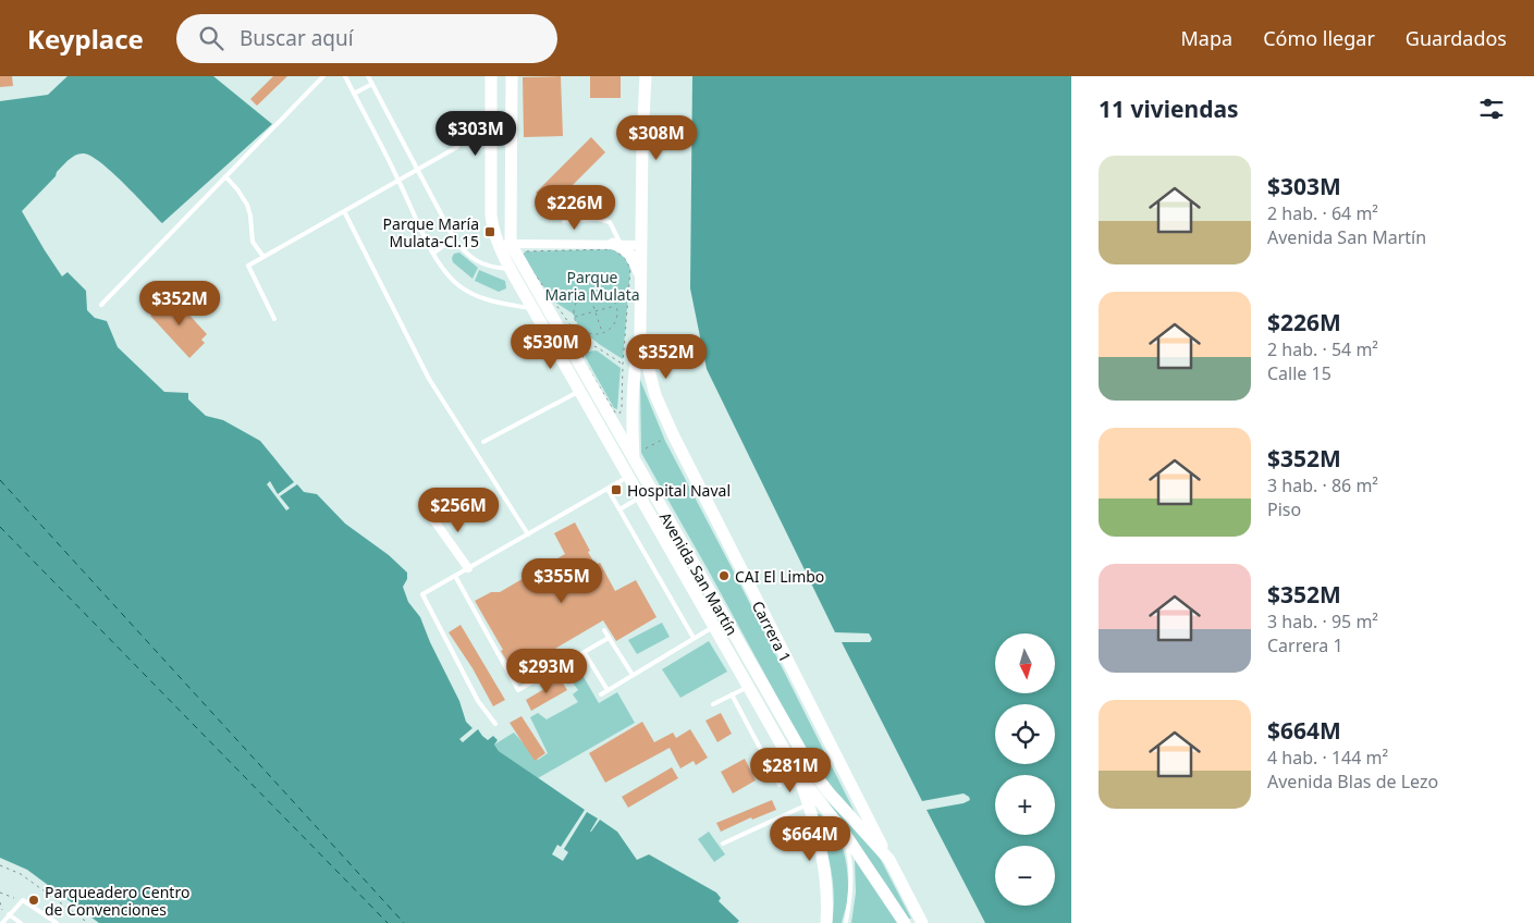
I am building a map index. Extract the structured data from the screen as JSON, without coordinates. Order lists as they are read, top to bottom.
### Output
{
  "streets": {
    "main road": ["Avenida San Martín", "Carrera 1"]
  },
  "crossings": [
    ["Avenida San Martín", "Carrera 1"]
  ],
  "parks": ["Parque Maria Mulata"],
  "places": {
    "transit": ["Parque María Mulata-Cl.15", "Hospital Naval"],
    "other": ["CAI El Limbo", "Parqueadero Centro de Convenciones"]
  },
  "north": "bottom",
  "page": {
    "header": "Keyplace",
    "search": "Buscar aquí",
    "nav": ["Mapa", "Cómo llegar", "Guardados"],
    "heading": "11 viviendas",
    "price": [
      "$303M",
      "$308M",
      "$226M",
      "$352M",
      "$530M",
      "$352M",
      "$256M",
      "$355M",
      "$293M",
      "$281M",
      "$664M"
    ],
    "list": [
      {
        "name": "$303M",
        "note": "2 hab. · 64 m² · Avenida San Martín"
      },
      {
        "name": "$226M",
        "note": "2 hab. · 54 m² · Calle 15"
      },
      {
        "name": "$352M",
        "note": "3 hab. · 86 m² · Piso"
      },
      {
        "name": "$352M",
        "note": "3 hab. · 95 m² · Carrera 1"
      },
      {
        "name": "$664M",
        "note": "4 hab. · 144 m² · Avenida Blas de Lezo"
      }
    ],
    "map_buttons": ["+", "−"]
  }
}
